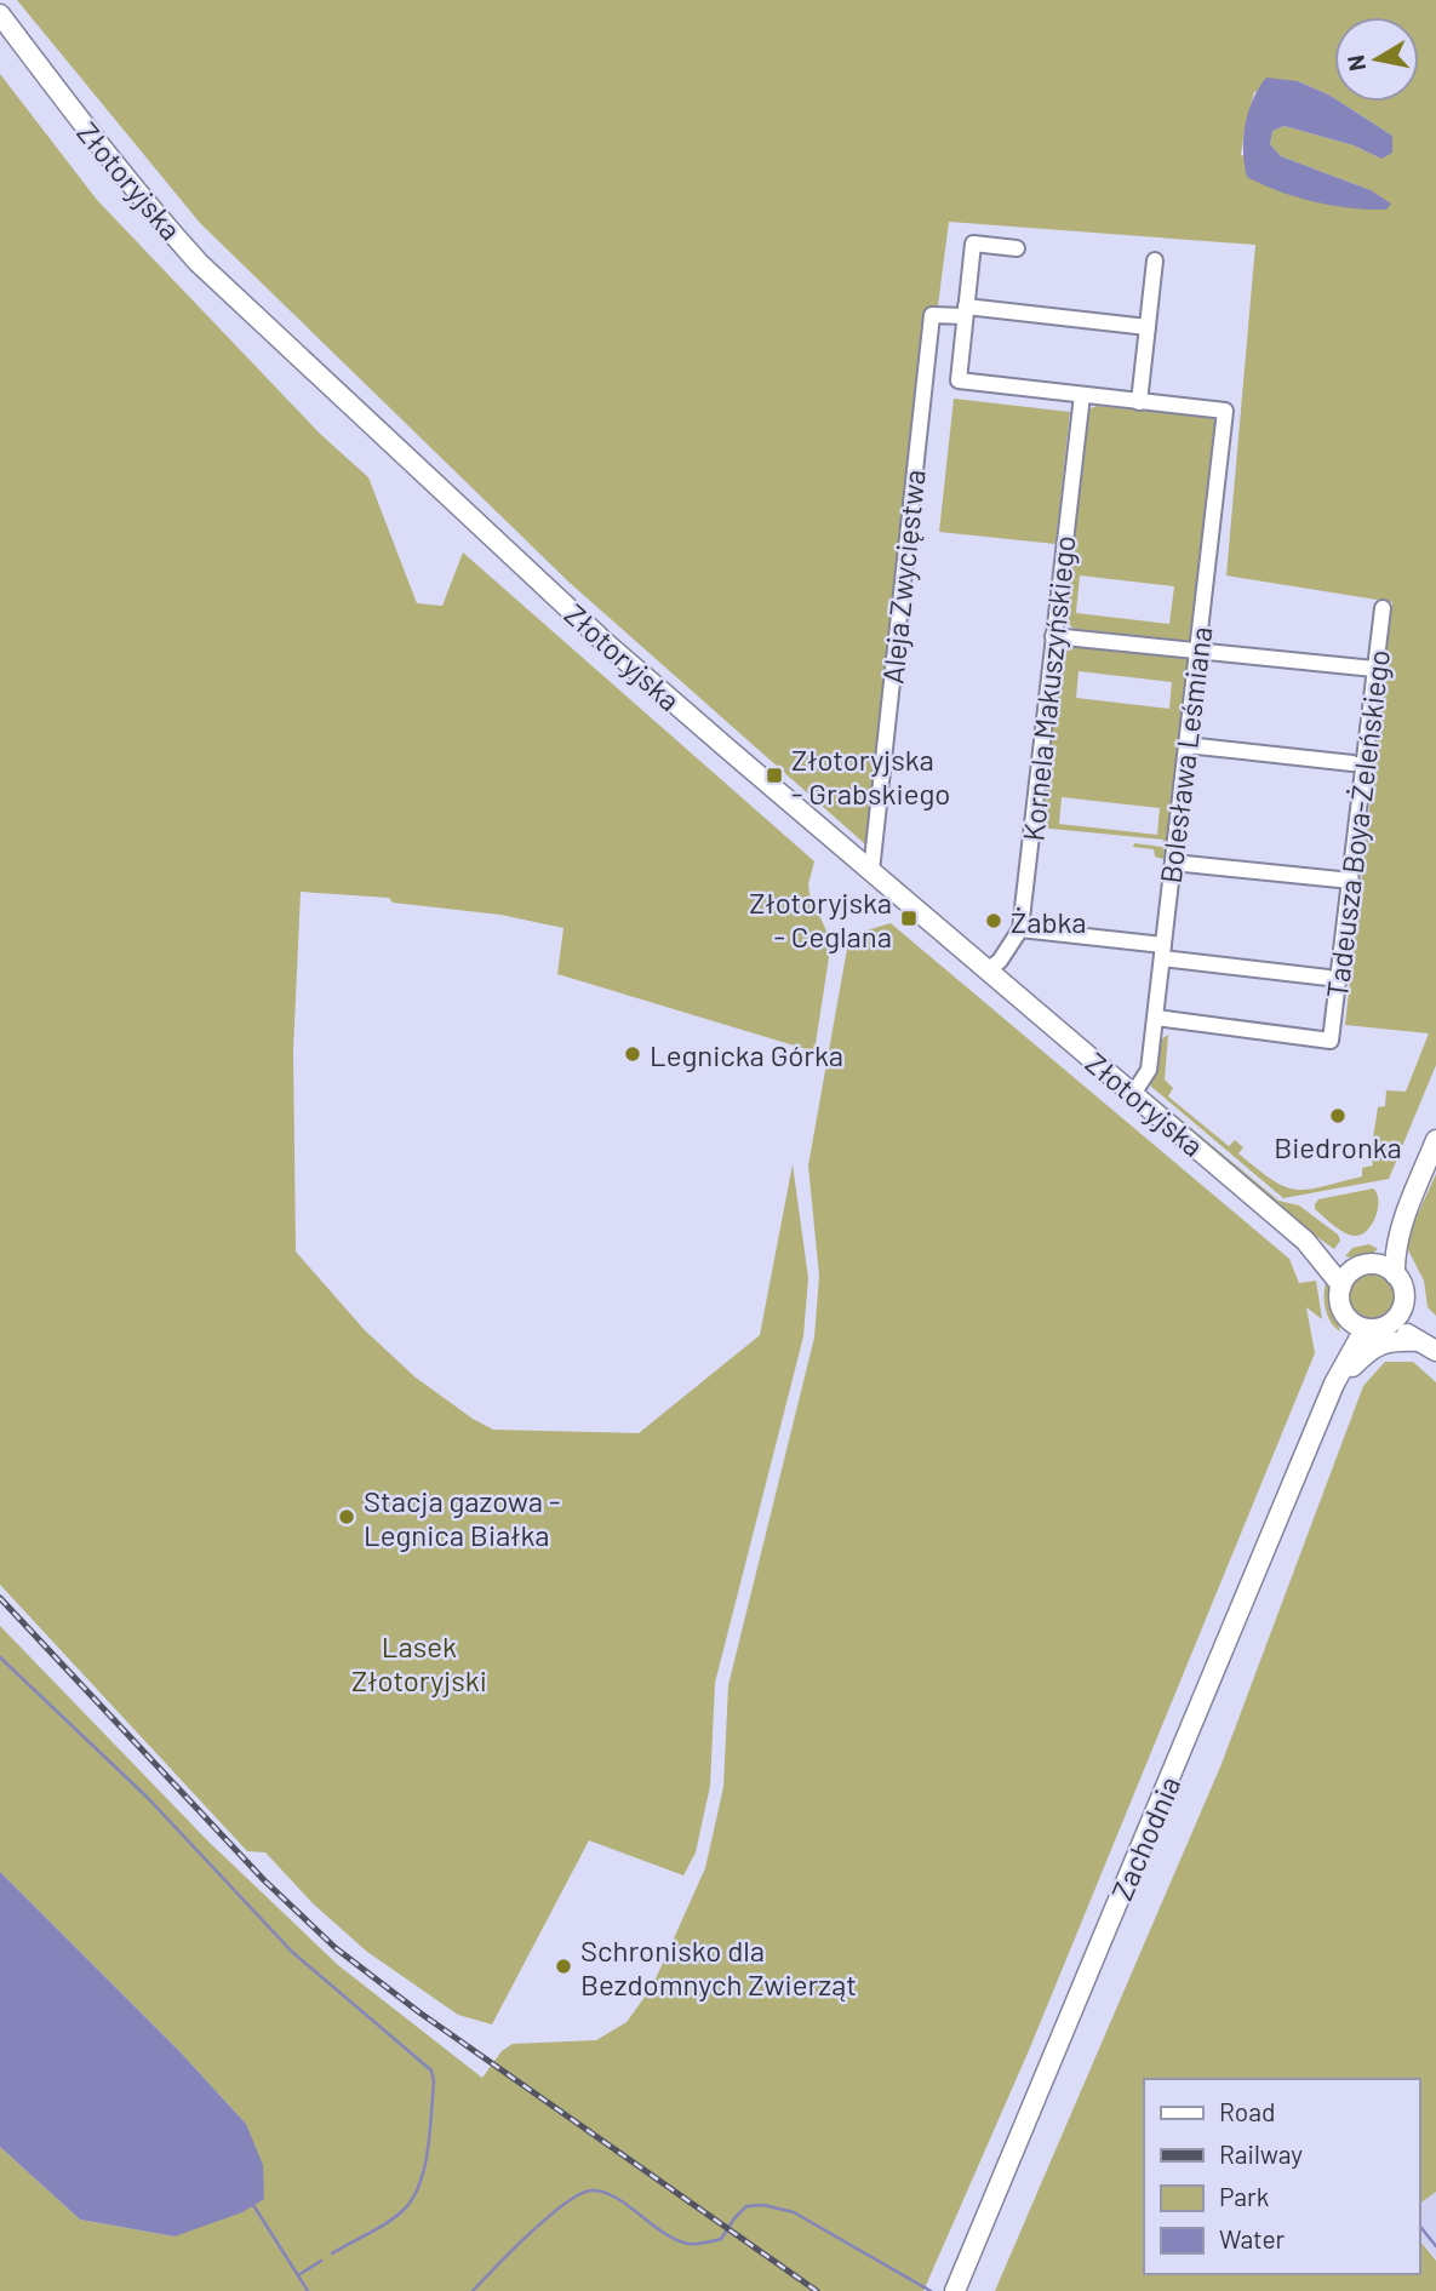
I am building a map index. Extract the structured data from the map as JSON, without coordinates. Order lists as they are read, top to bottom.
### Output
{
  "streets": {
    "street": [
      "Złotoryjska",
      "Aleja Zwycięstwa",
      "Kornela Makuszyńskiego",
      "Bolesława Leśmiana",
      "Tadeusza Boya-Żeleńskiego",
      "Zachodnia"
    ]
  },
  "crossings": [
    ["Złotoryjska", "Aleja Zwycięstwa"],
    ["Złotoryjska", "Kornela Makuszyńskiego"],
    ["Złotoryjska", "Bolesława Leśmiana"],
    ["Złotoryjska", "Zachodnia"],
    ["Bolesława Leśmiana", "Tadeusza Boya-Żeleńskiego"]
  ],
  "parks": ["Lasek Złotoryjski"],
  "places": {
    "transit": ["Złotoryjska - Grabskiego", "Złotoryjska - Ceglana"],
    "other": [
      "Żabka",
      "Legnicka Górka",
      "Biedronka",
      "Stacja gazowa - Legnica Białka",
      "Schronisko dla Bezdomnych Zwierząt"
    ]
  },
  "legend": [
    "Road",
    "Railway",
    "Park",
    "Water"
  ],
  "north": "left"
}
